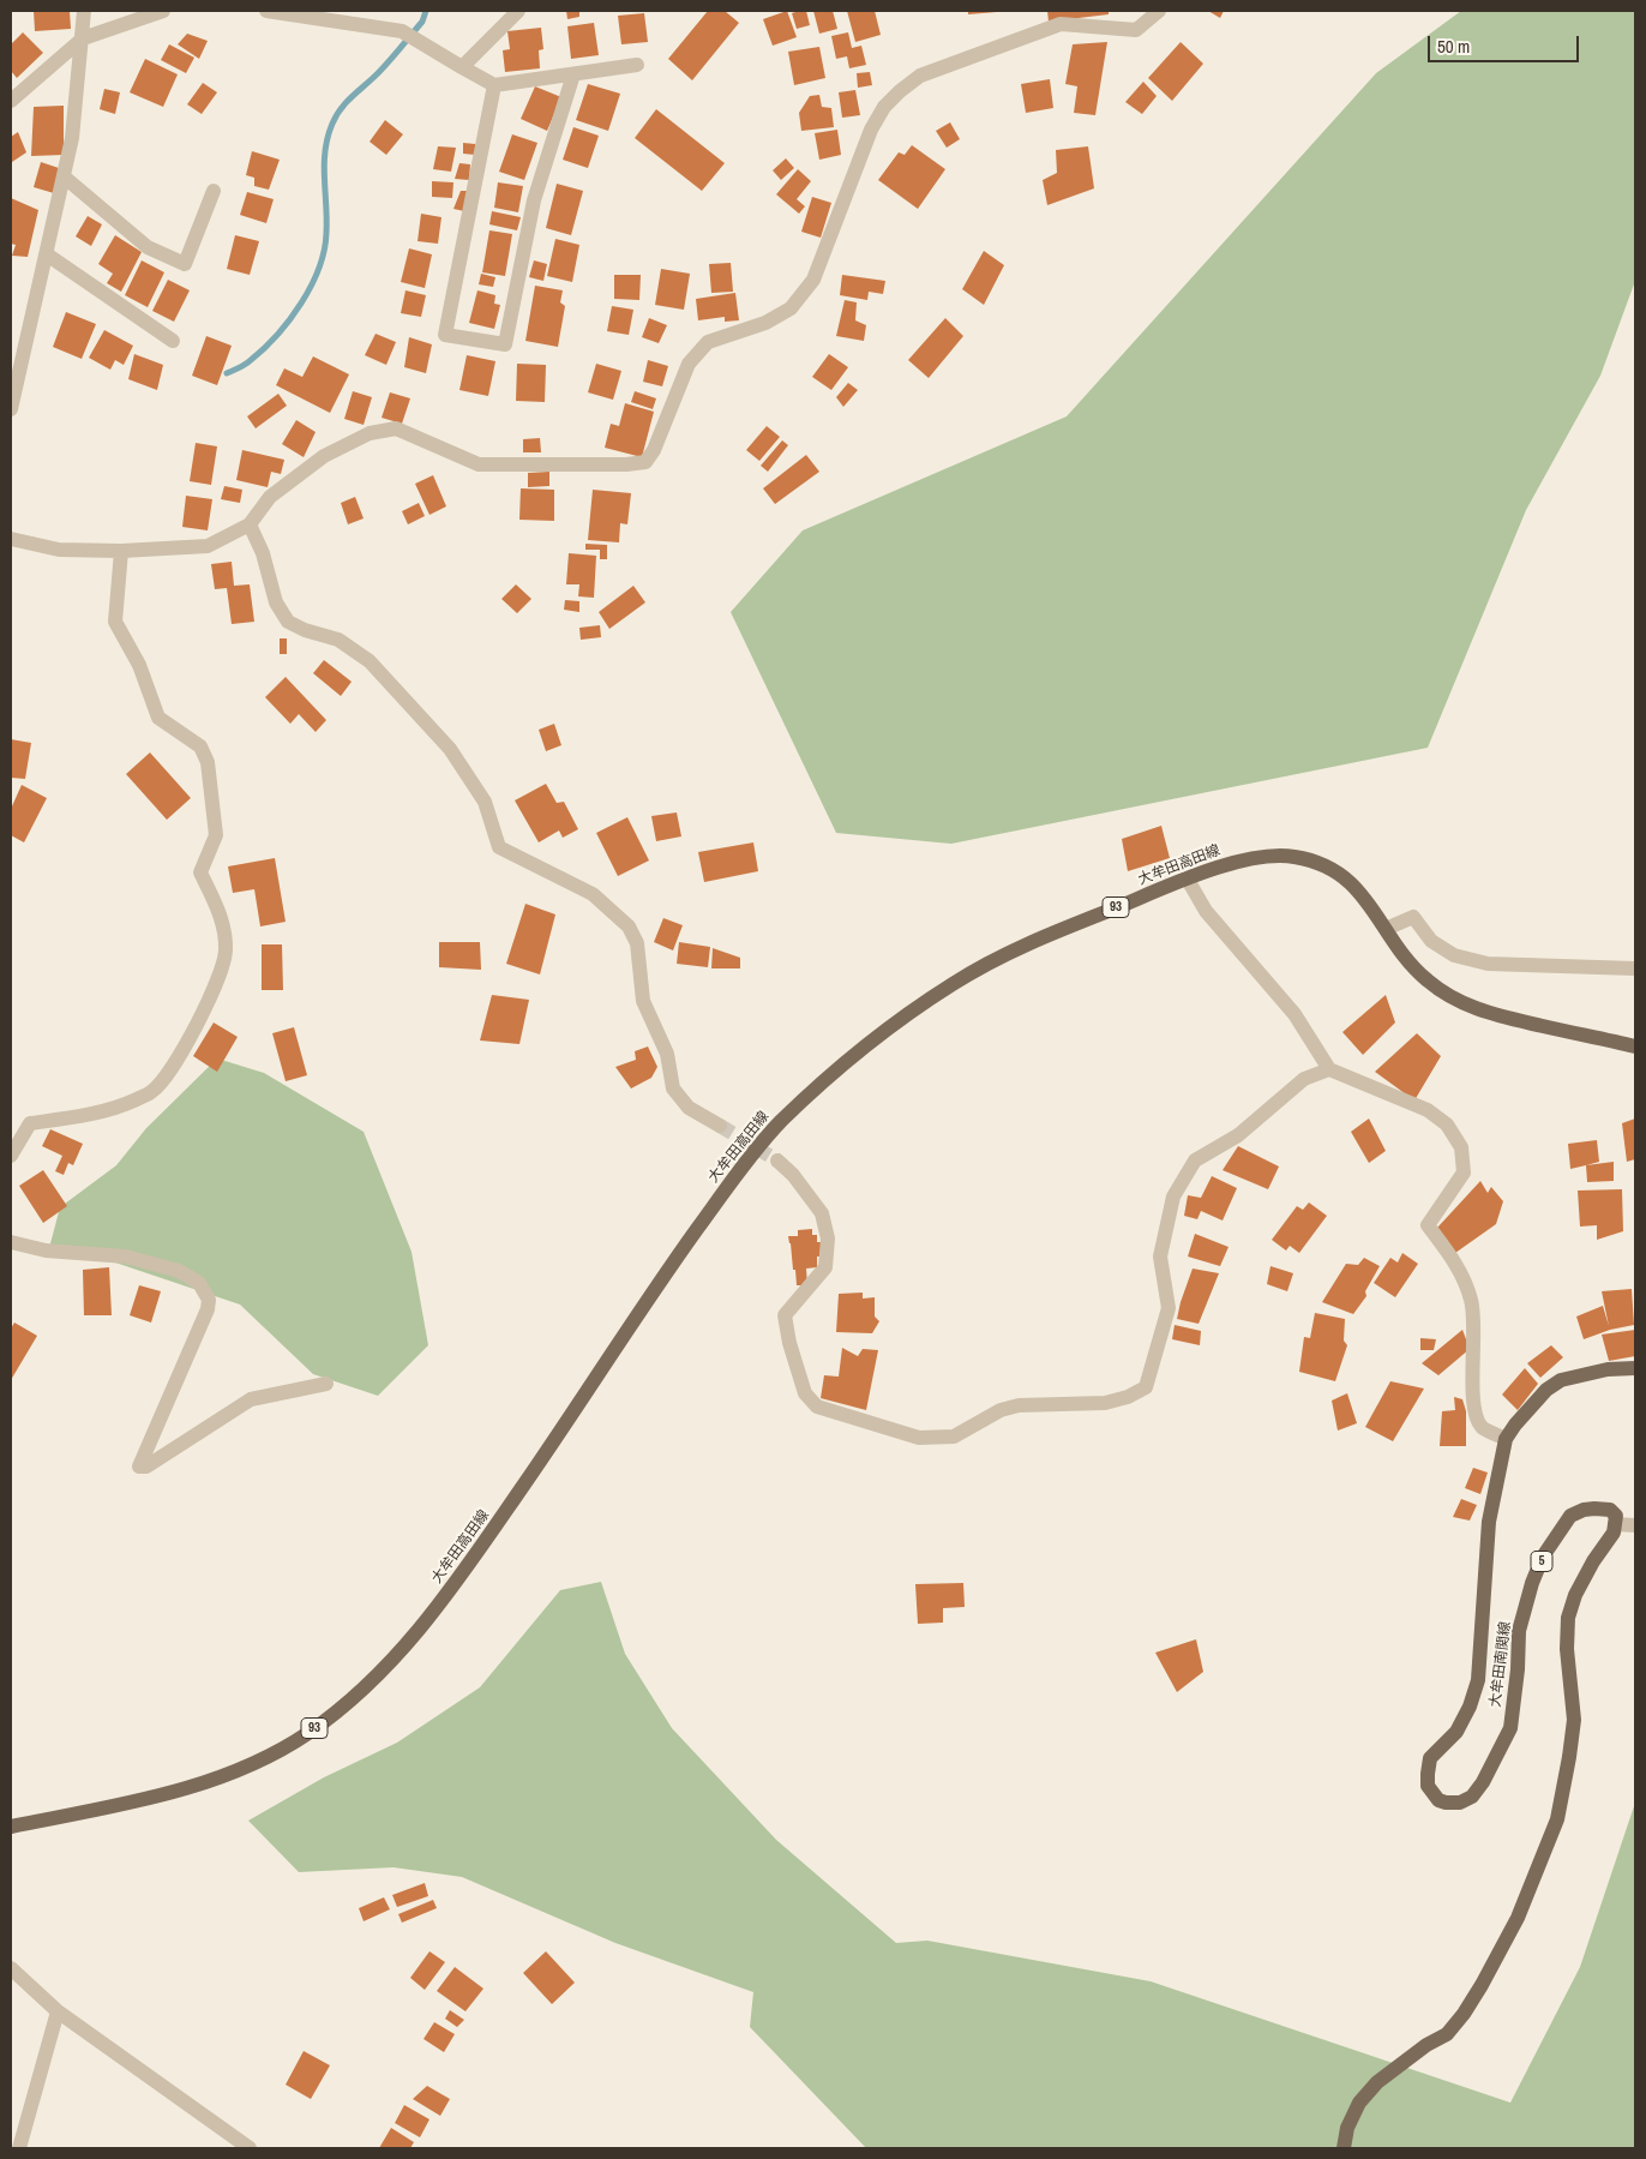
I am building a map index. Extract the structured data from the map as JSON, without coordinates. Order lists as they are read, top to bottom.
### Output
{
  "streets": {
    "main road": [
      "大牟田高田線",
      "93",
      "5",
      "大牟田南関線"
    ]
  },
  "scale_bar": "50 m"
}
